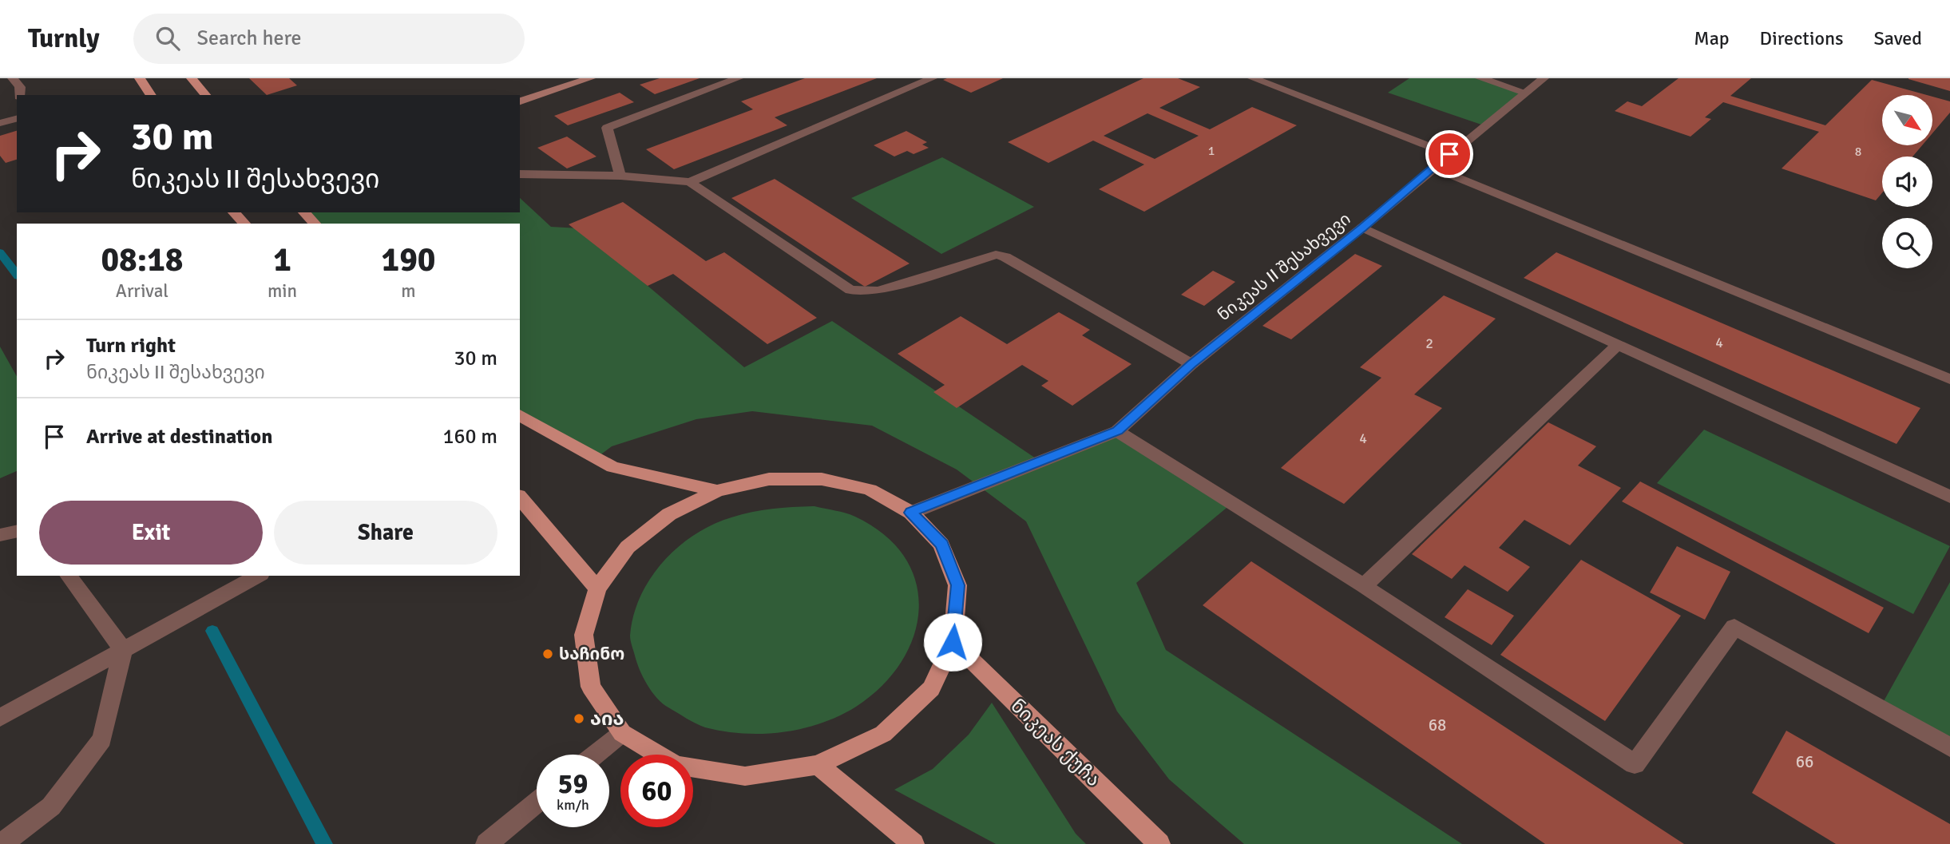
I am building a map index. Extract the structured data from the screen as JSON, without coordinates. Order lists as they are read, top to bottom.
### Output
{
  "streets": {
    "main road": ["ნიკეას ქუჩა"],
    "street": ["ნიკეას II შესახვევი"]
  },
  "places": ["საჩინო", "აია"],
  "house_numbers": [
    "1",
    "8",
    "4",
    "2",
    "4",
    "68",
    "66"
  ],
  "north": "bottom right",
  "page": {
    "header": "Turnly",
    "search": "Search here",
    "nav": ["Map", "Directions", "Saved"],
    "turn": ["30 m", "ნიკეას II შესახვევი"],
    "eta": [
      "08:18",
      "Arrival",
      "1",
      "min",
      "190",
      "m"
    ],
    "list": [
      {
        "name": "Turn right",
        "note": "ნიკეას II შესახვევი",
        "value": "30 m"
      },
      {
        "name": "Arrive at destination",
        "value": "160 m"
      }
    ],
    "buttons": ["Exit", "Share"],
    "speed": "59 km/h",
    "limit": "60"
  }
}
